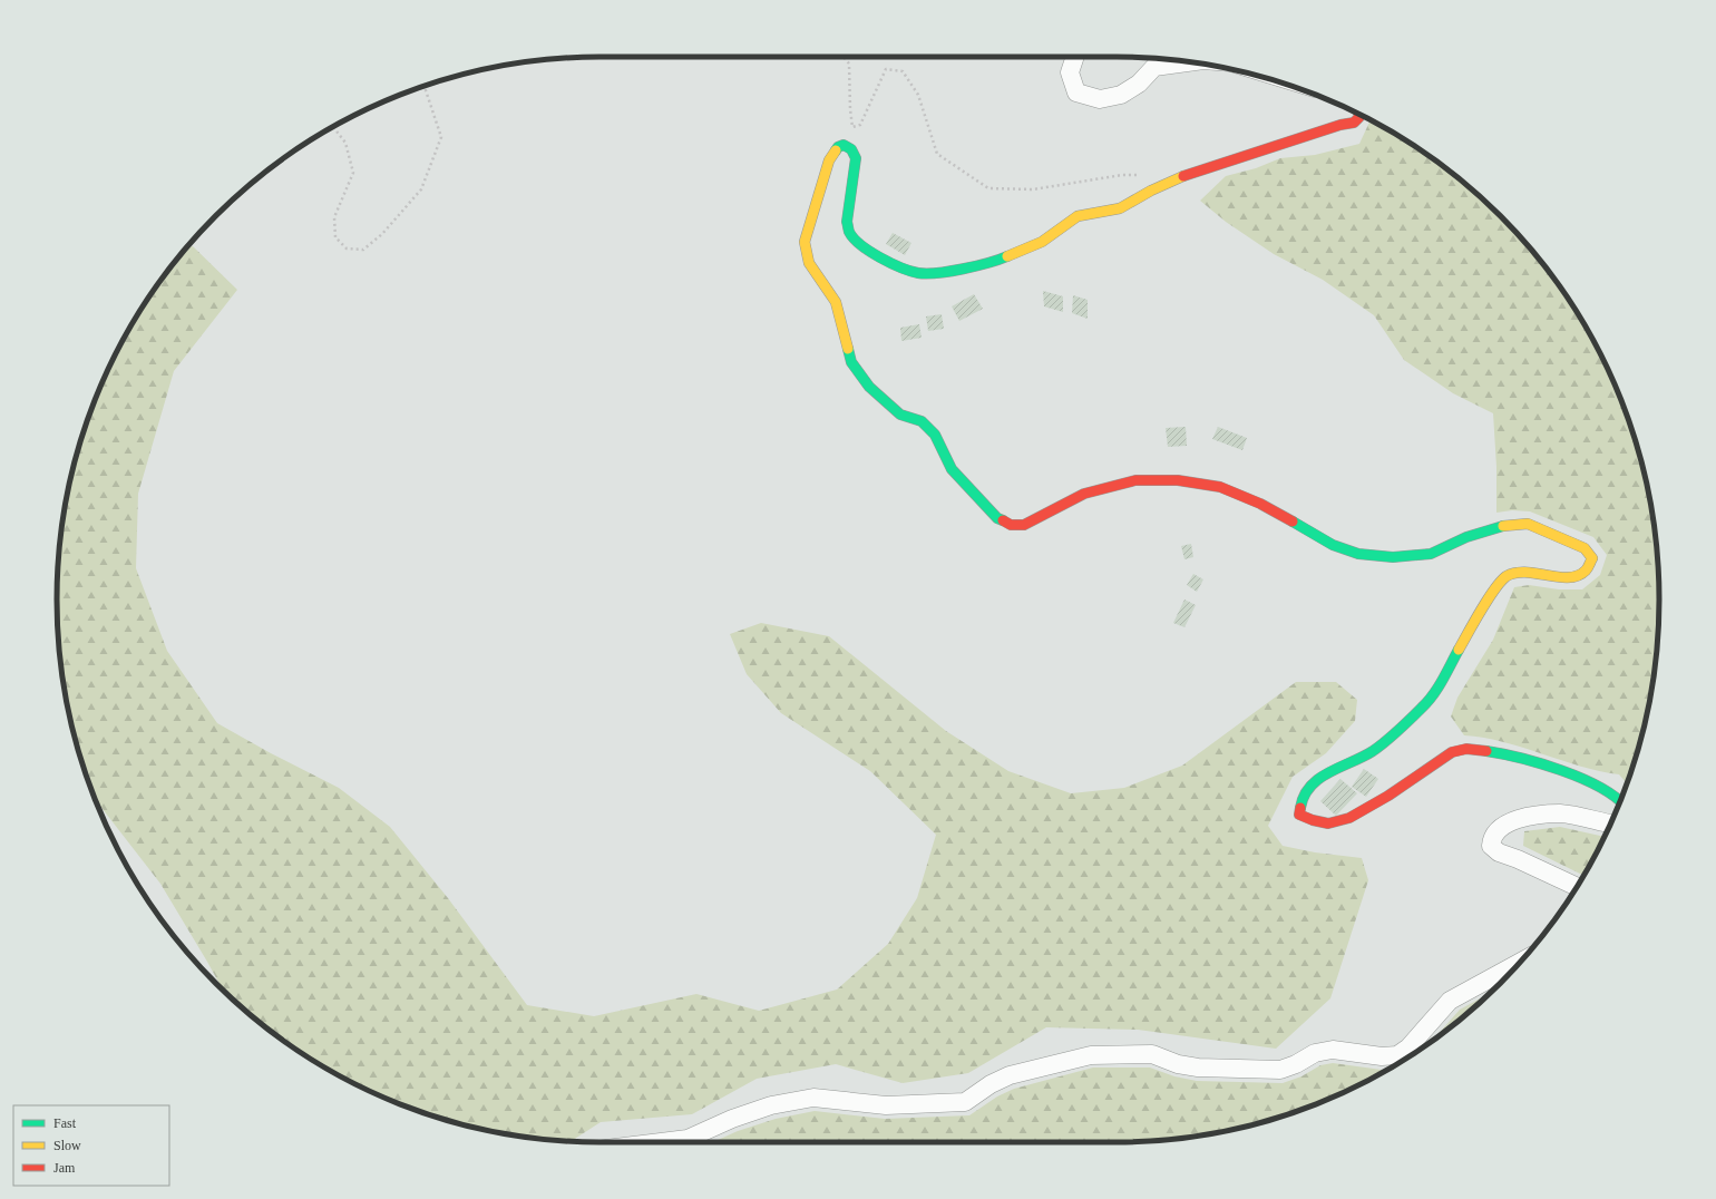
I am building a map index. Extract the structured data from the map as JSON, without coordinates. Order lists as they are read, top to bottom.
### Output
{
  "legend": ["Fast", "Slow", "Jam"]
}
